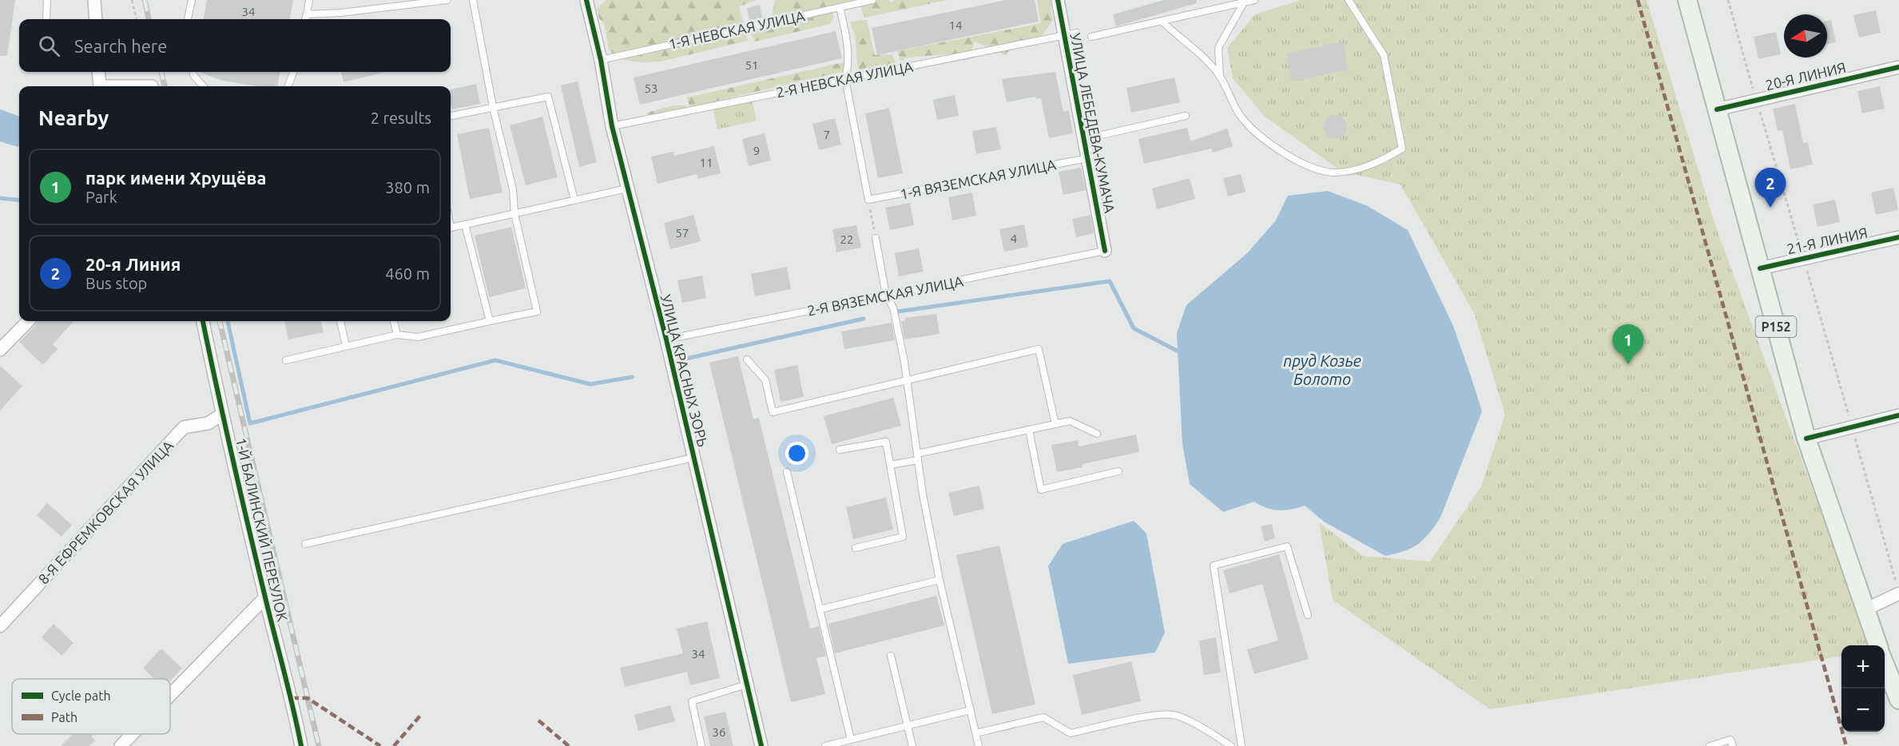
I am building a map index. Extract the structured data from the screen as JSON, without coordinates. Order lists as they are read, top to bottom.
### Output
{
  "streets": {
    "main road": ["Р152"],
    "street": [
      "20-Я ЛИНИЯ",
      "УЛИЦА ЛЕБЕДЕВА-КУМАЧА",
      "21-Я ЛИНИЯ",
      "УЛИЦА КРАСНЫХ ЗОРЬ",
      "8-Я ЕФРЕМКОВСКАЯ УЛИЦА",
      "1-Й БАЛИНСКИЙ ПЕРЕУЛОК"
    ],
    "lane": [
      "1-Я НЕВСКАЯ УЛИЦА",
      "2-Я НЕВСКАЯ УЛИЦА",
      "1-Я ВЯЗЕМСКАЯ УЛИЦА",
      "2-Я ВЯЗЕМСКАЯ УЛИЦА"
    ]
  },
  "crossings": [
    ["1-Я НЕВСКАЯ УЛИЦА", "УЛИЦА КРАСНЫХ ЗОРЬ"],
    ["20-Я ЛИНИЯ", "Р152"],
    ["2-Я НЕВСКАЯ УЛИЦА", "УЛИЦА ЛЕБЕДЕВА-КУМАЧА"],
    ["2-Я НЕВСКАЯ УЛИЦА", "УЛИЦА КРАСНЫХ ЗОРЬ"],
    ["УЛИЦА ЛЕБЕДЕВА-КУМАЧА", "1-Я ВЯЗЕМСКАЯ УЛИЦА"],
    ["УЛИЦА ЛЕБЕДЕВА-КУМАЧА", "2-Я ВЯЗЕМСКАЯ УЛИЦА"],
    ["21-Я ЛИНИЯ", "Р152"],
    ["2-Я ВЯЗЕМСКАЯ УЛИЦА", "УЛИЦА КРАСНЫХ ЗОРЬ"],
    ["8-Я ЕФРЕМКОВСКАЯ УЛИЦА", "1-Й БАЛИНСКИЙ ПЕРЕУЛОК"]
  ],
  "water": ["пруд Козье Болото"],
  "house_numbers": [
    "34",
    "14",
    "51",
    "53",
    "7",
    "9",
    "11",
    "57",
    "4",
    "22",
    "34",
    "36"
  ],
  "legend": ["Cycle path", "Path"],
  "north": "left",
  "page": {
    "search": "Search here",
    "heading": ["Nearby", "2 results"],
    "list": [
      {
        "mark": "1",
        "name": "парк имени Хрущёва",
        "note": "Park",
        "value": "380 m"
      },
      {
        "mark": "2",
        "name": "20-я Линия",
        "note": "Bus stop",
        "value": "460 m"
      }
    ],
    "pins": ["2", "1"],
    "map_buttons": ["+", "−"]
  }
}
